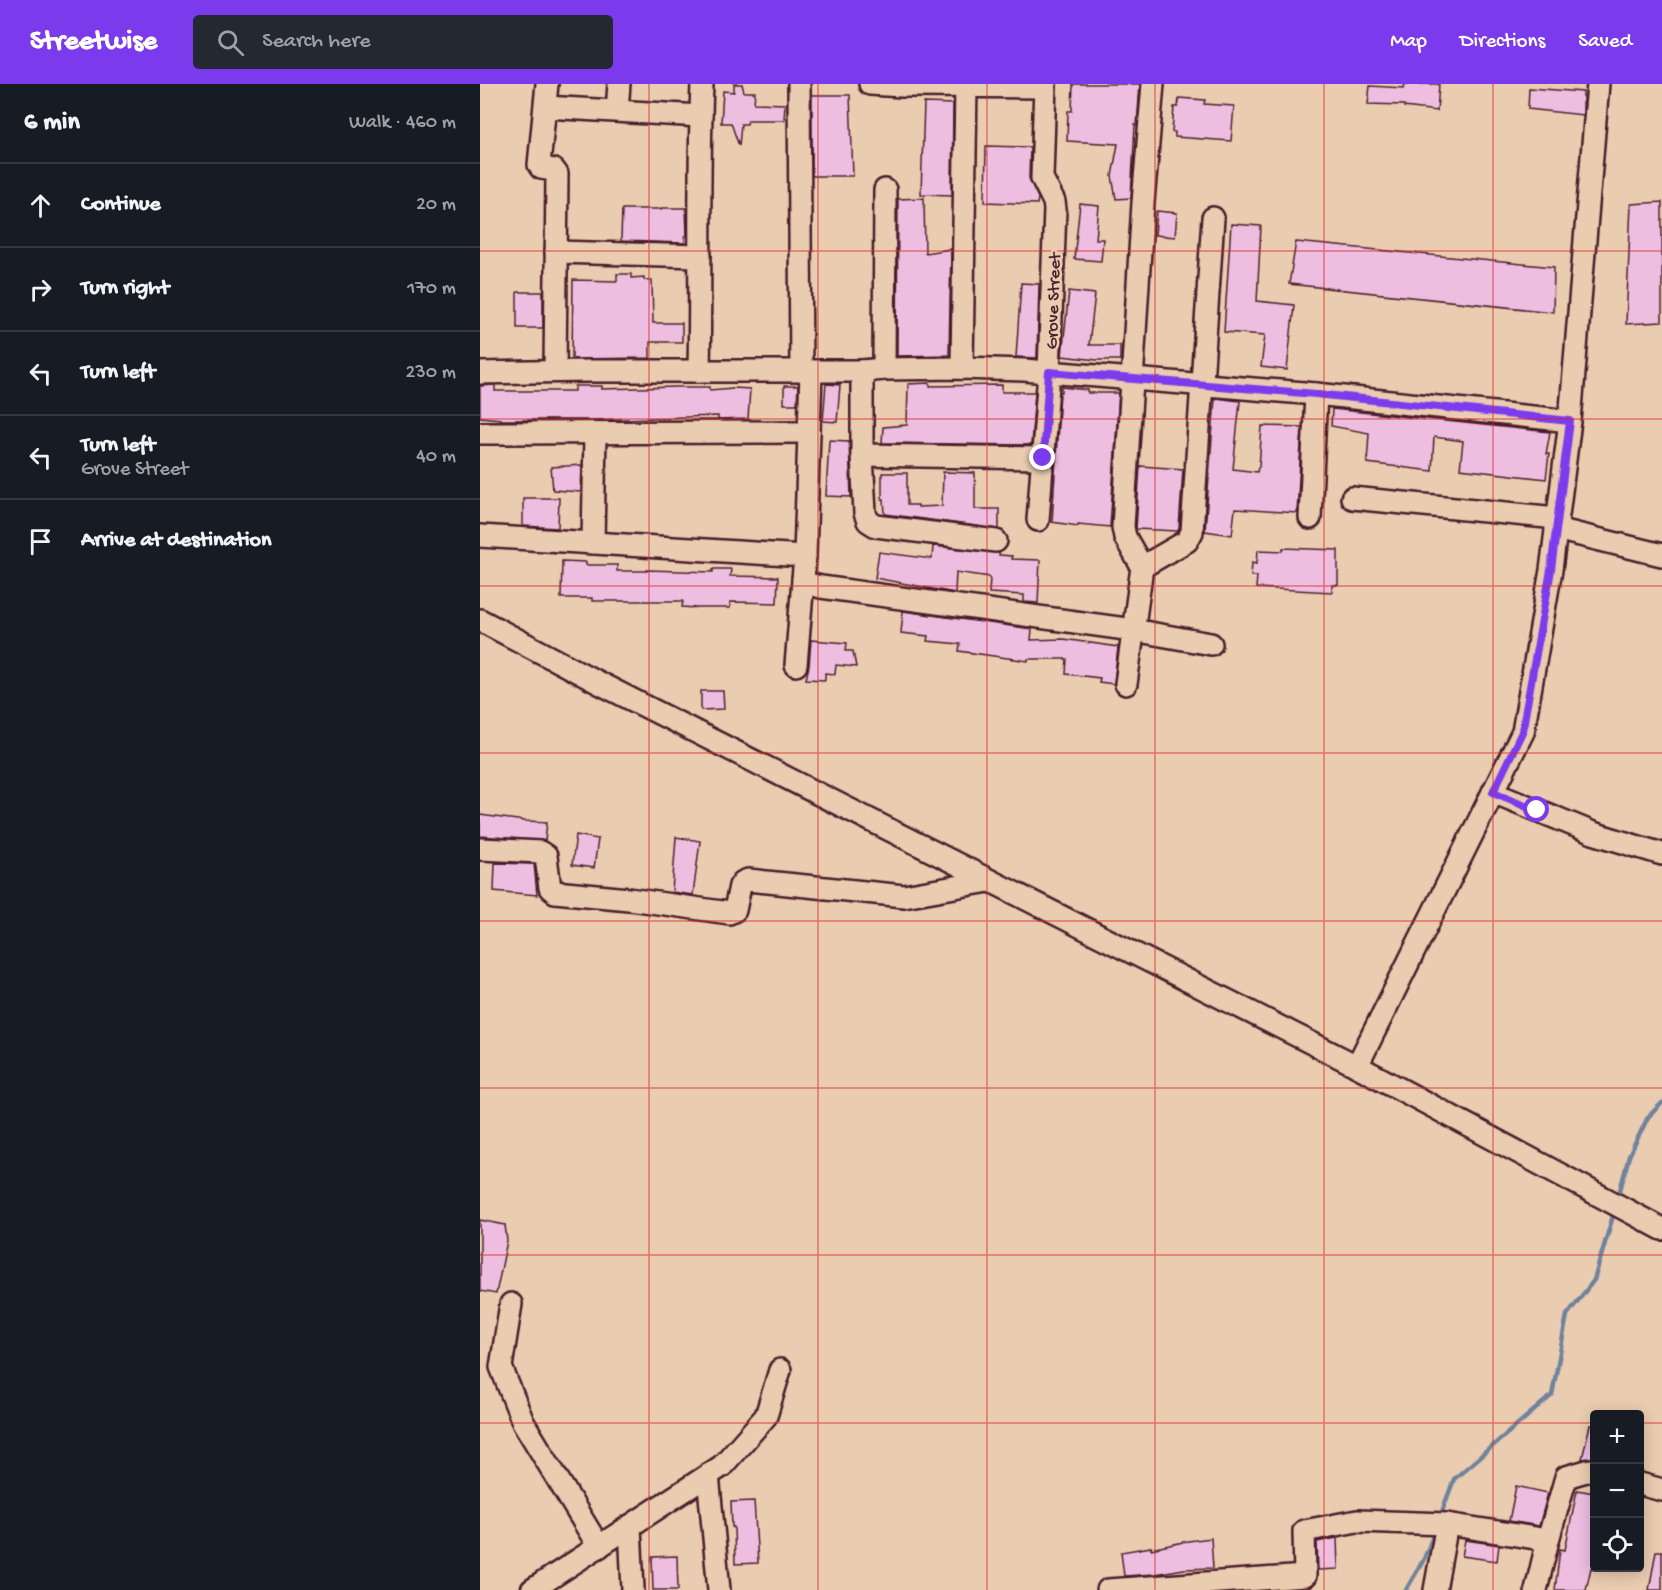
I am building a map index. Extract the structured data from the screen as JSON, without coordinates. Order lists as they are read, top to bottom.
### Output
{
  "streets": {
    "street": ["Grove Street"]
  },
  "page": {
    "header": "Streetwise",
    "search": "Search here",
    "nav": ["Map", "Directions", "Saved"],
    "heading": ["6 min", "Walk · 460 m"],
    "list": [
      ["Continue", "20 m"],
      ["Turn right", "170 m"],
      ["Turn left", "230 m"],
      ["Turn left", "Grove Street", "40 m"],
      "Arrive at destination"
    ],
    "map_buttons": ["+", "−"]
  }
}
